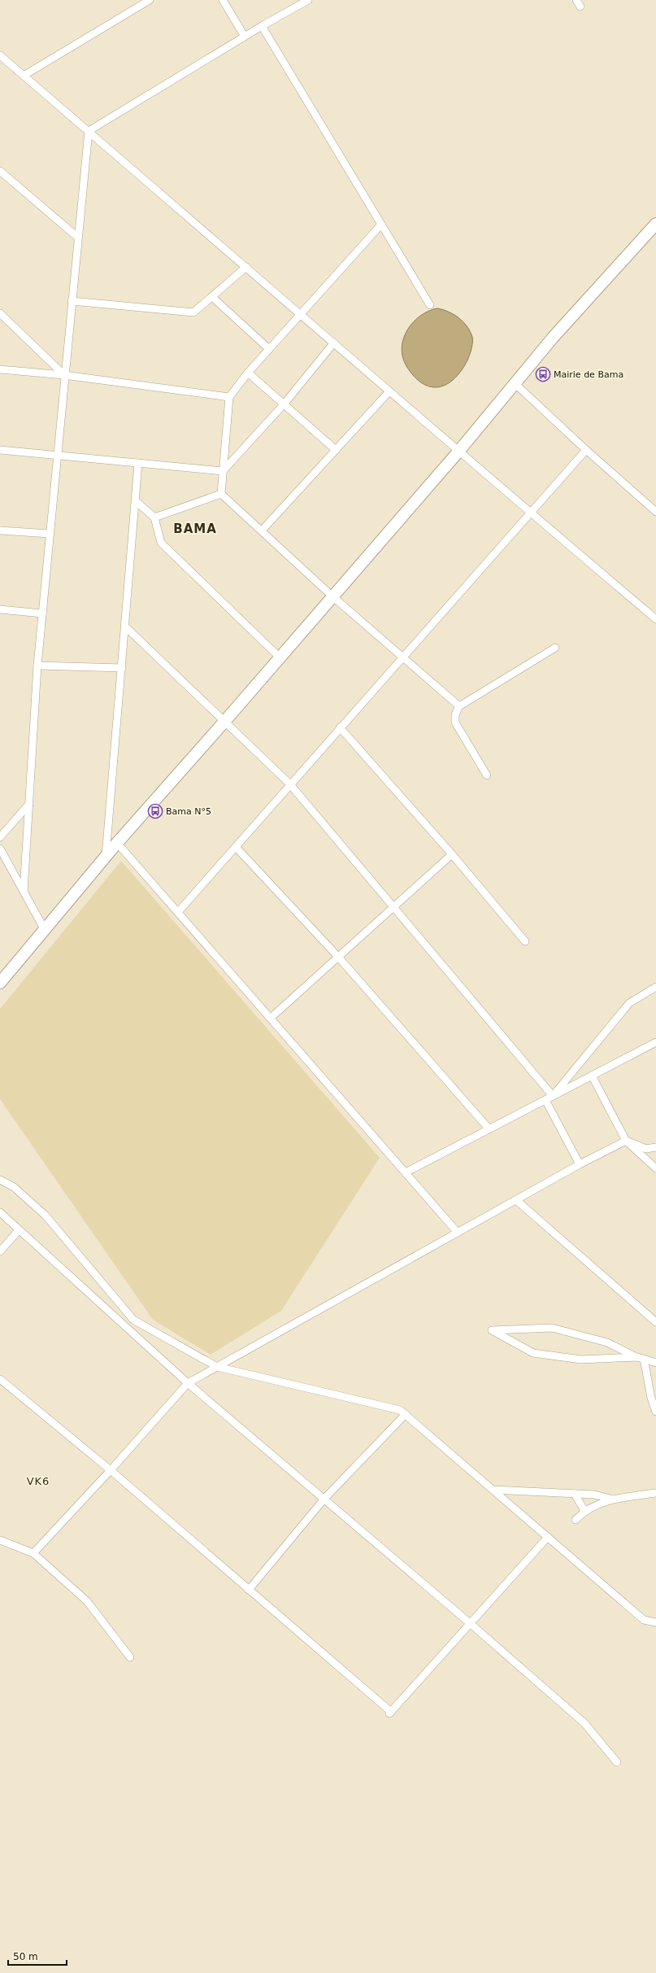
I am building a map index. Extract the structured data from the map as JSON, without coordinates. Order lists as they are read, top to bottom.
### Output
{
  "districts": ["BAMA", "VK6"],
  "places": {
    "bus stop": ["Mairie de Bama", "Bama N°5"]
  },
  "scale_bar": "50 m"
}
